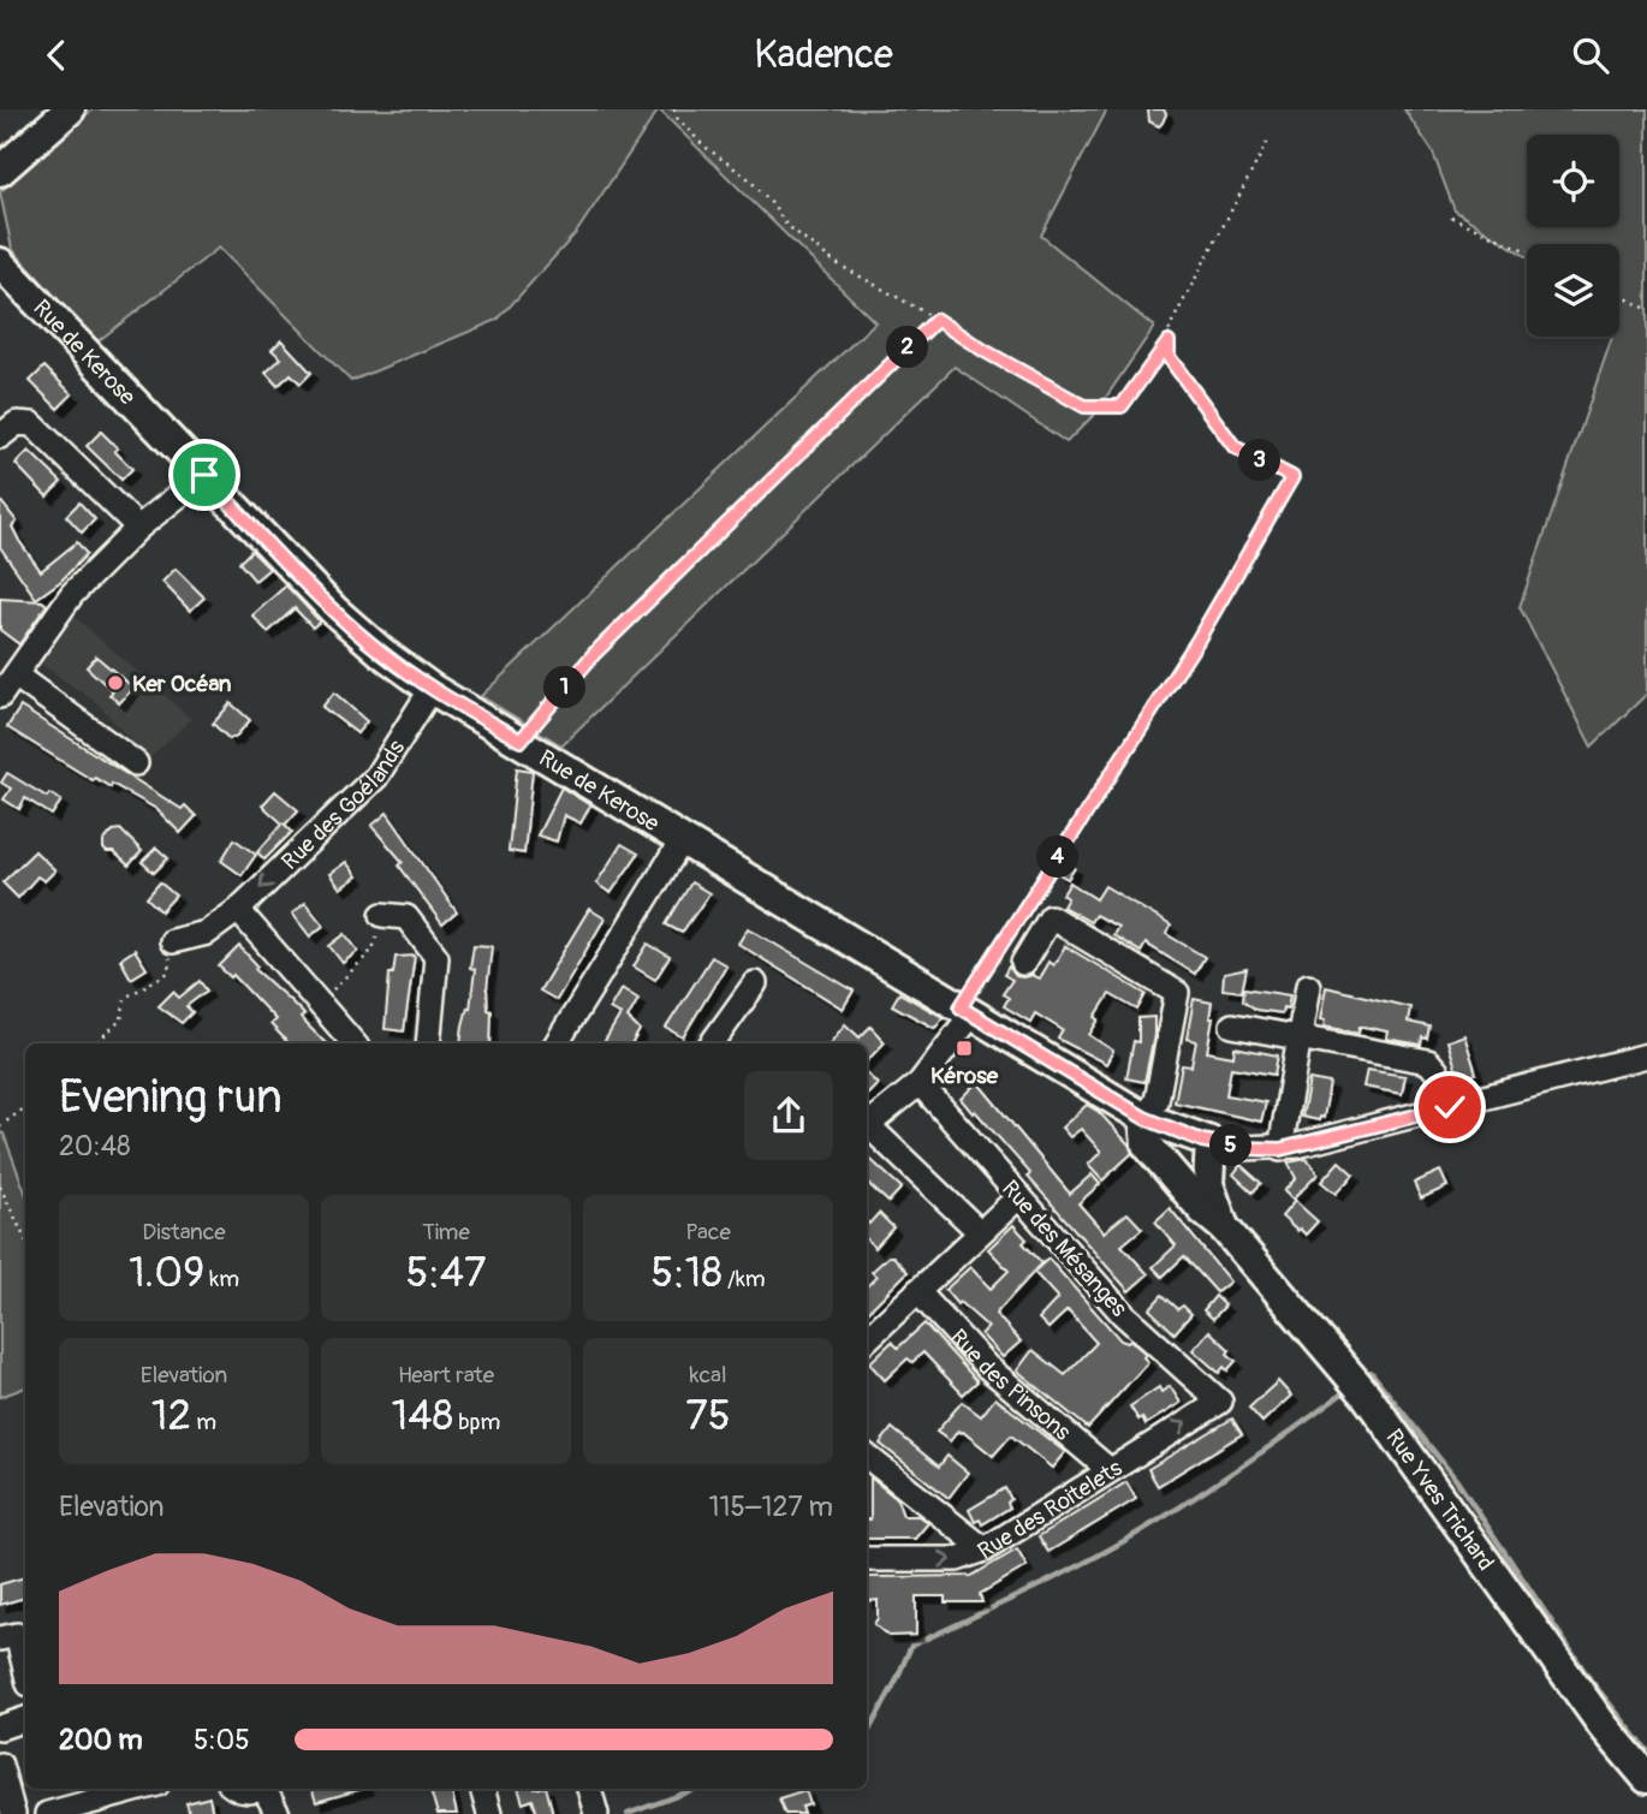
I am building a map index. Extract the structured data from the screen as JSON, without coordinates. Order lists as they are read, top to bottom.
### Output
{
  "streets": {
    "main road": ["Rue de Kerose", "Rue Yves Trichard"],
    "street": [
      "Rue des Goélands",
      "Rue des Mésanges",
      "Rue des Pinsons",
      "Rue des Roitelets"
    ]
  },
  "crossings": [
    ["Rue de Kerose", "Rue des Goélands"],
    ["Rue des Mésanges", "Rue des Roitelets"],
    ["Rue des Pinsons", "Rue des Roitelets"]
  ],
  "one_way": ["Rue des Goélands", "Rue des Roitelets"],
  "places": {
    "other": ["Ker Océan"],
    "transit": ["Kérose"]
  },
  "page": {
    "header": "Kadence",
    "pins": [
      "2",
      "3",
      "1",
      "4",
      "5"
    ],
    "heading": ["Evening run", "20:48"],
    "stats": [
      ["Distance", "1.09 km"],
      ["Time", "5:47"],
      ["Pace", "5:18 /km"],
      ["Elevation", "12 m"],
      ["Heart rate", "148 bpm"],
      ["kcal", "75"]
    ],
    "chart": ["Elevation", "115–127 m"],
    "list": [
      {
        "name": "200 m",
        "note": "5:05"
      }
    ]
  }
}
